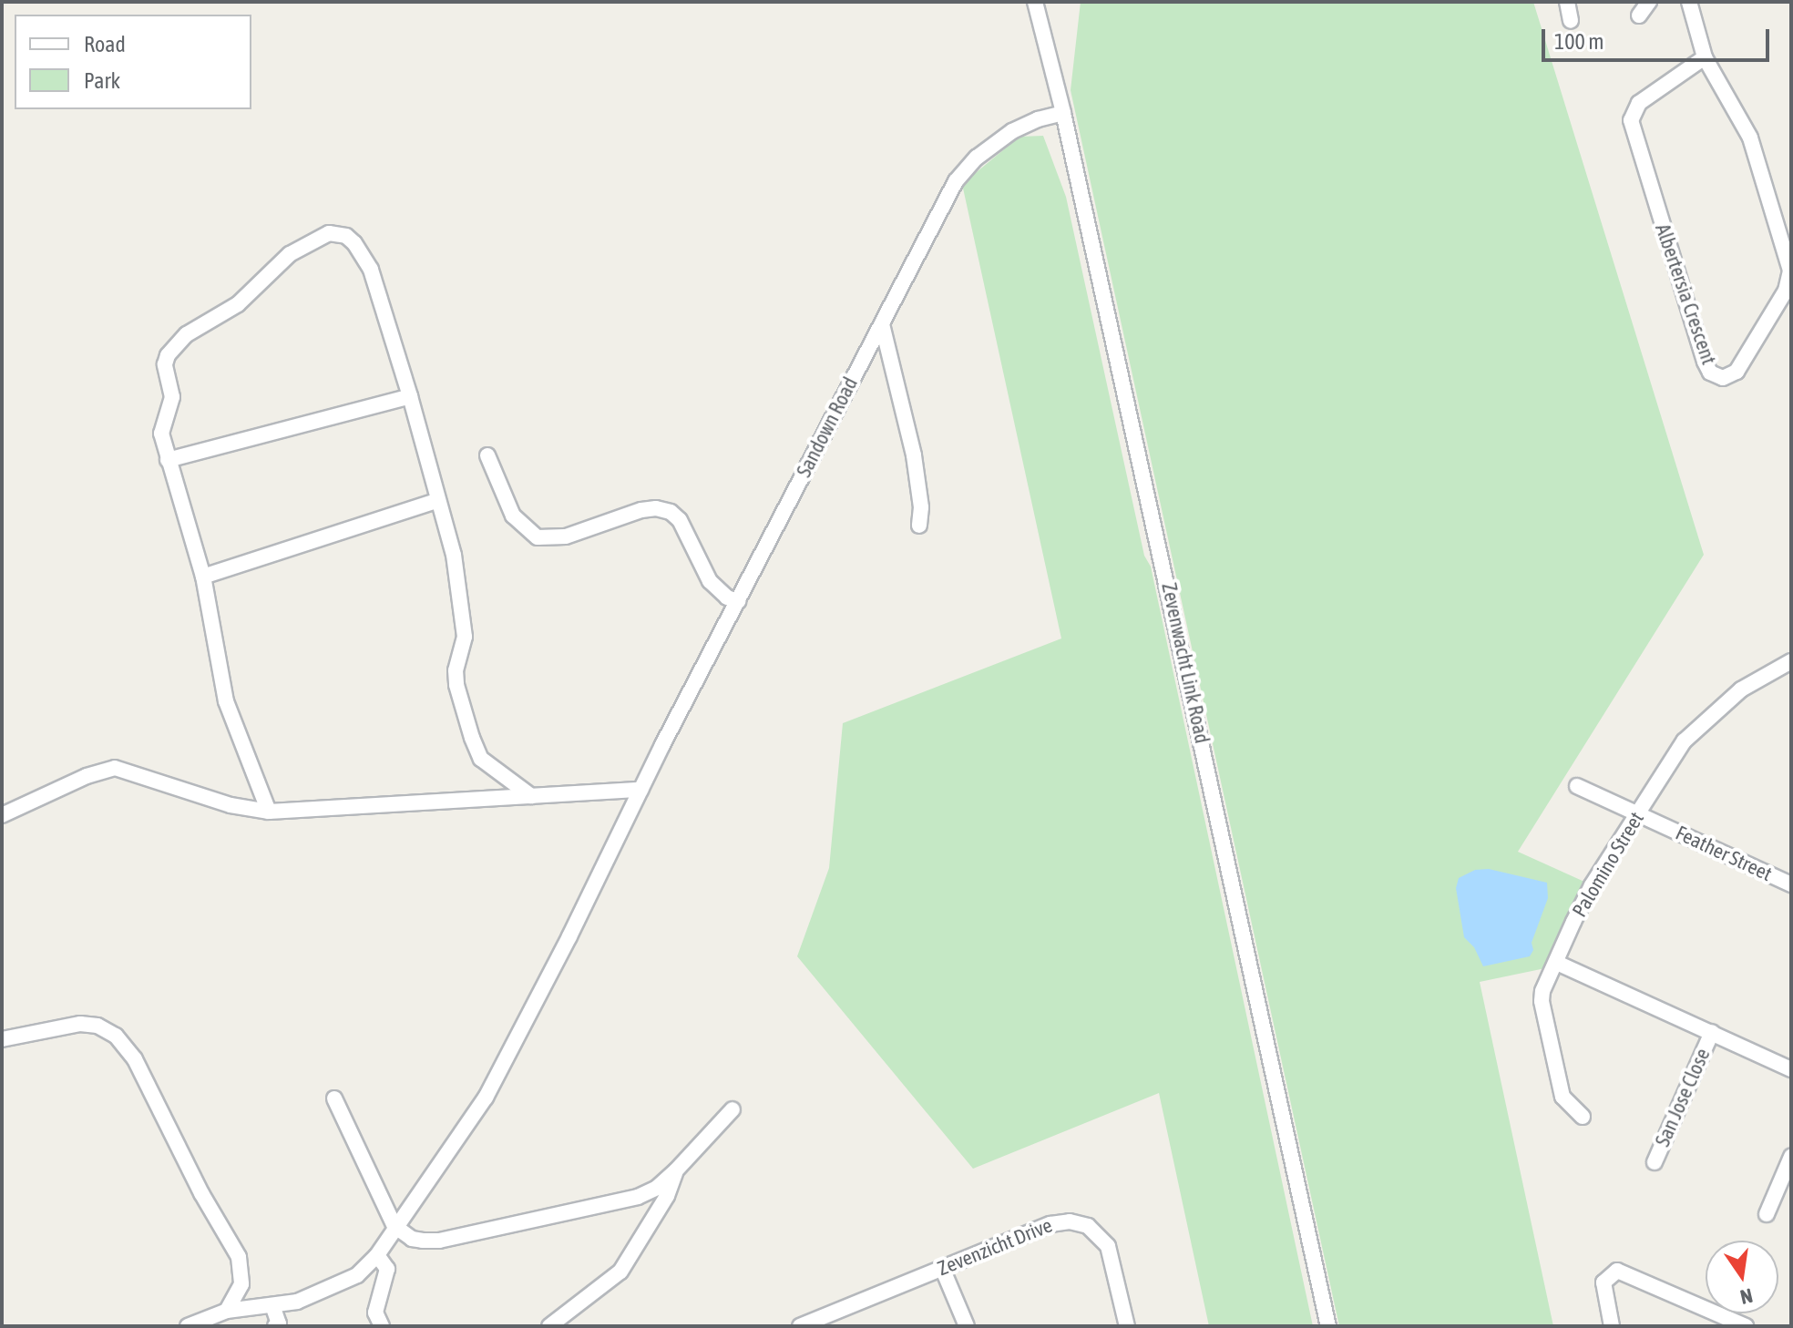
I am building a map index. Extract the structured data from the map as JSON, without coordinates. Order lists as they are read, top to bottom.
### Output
{
  "streets": {
    "street": [
      "Albertersia Crescent",
      "Sandown Road",
      "Zevenwacht Link Road",
      "Feather Street",
      "Palomino Street",
      "San Jose Close",
      "Zevenzicht Drive"
    ]
  },
  "crossings": [
    ["Sandown Road", "Zevenwacht Link Road"],
    ["Feather Street", "Palomino Street"]
  ],
  "legend": ["Road", "Park"],
  "scale_bar": "100 m",
  "north": "bottom"
}
